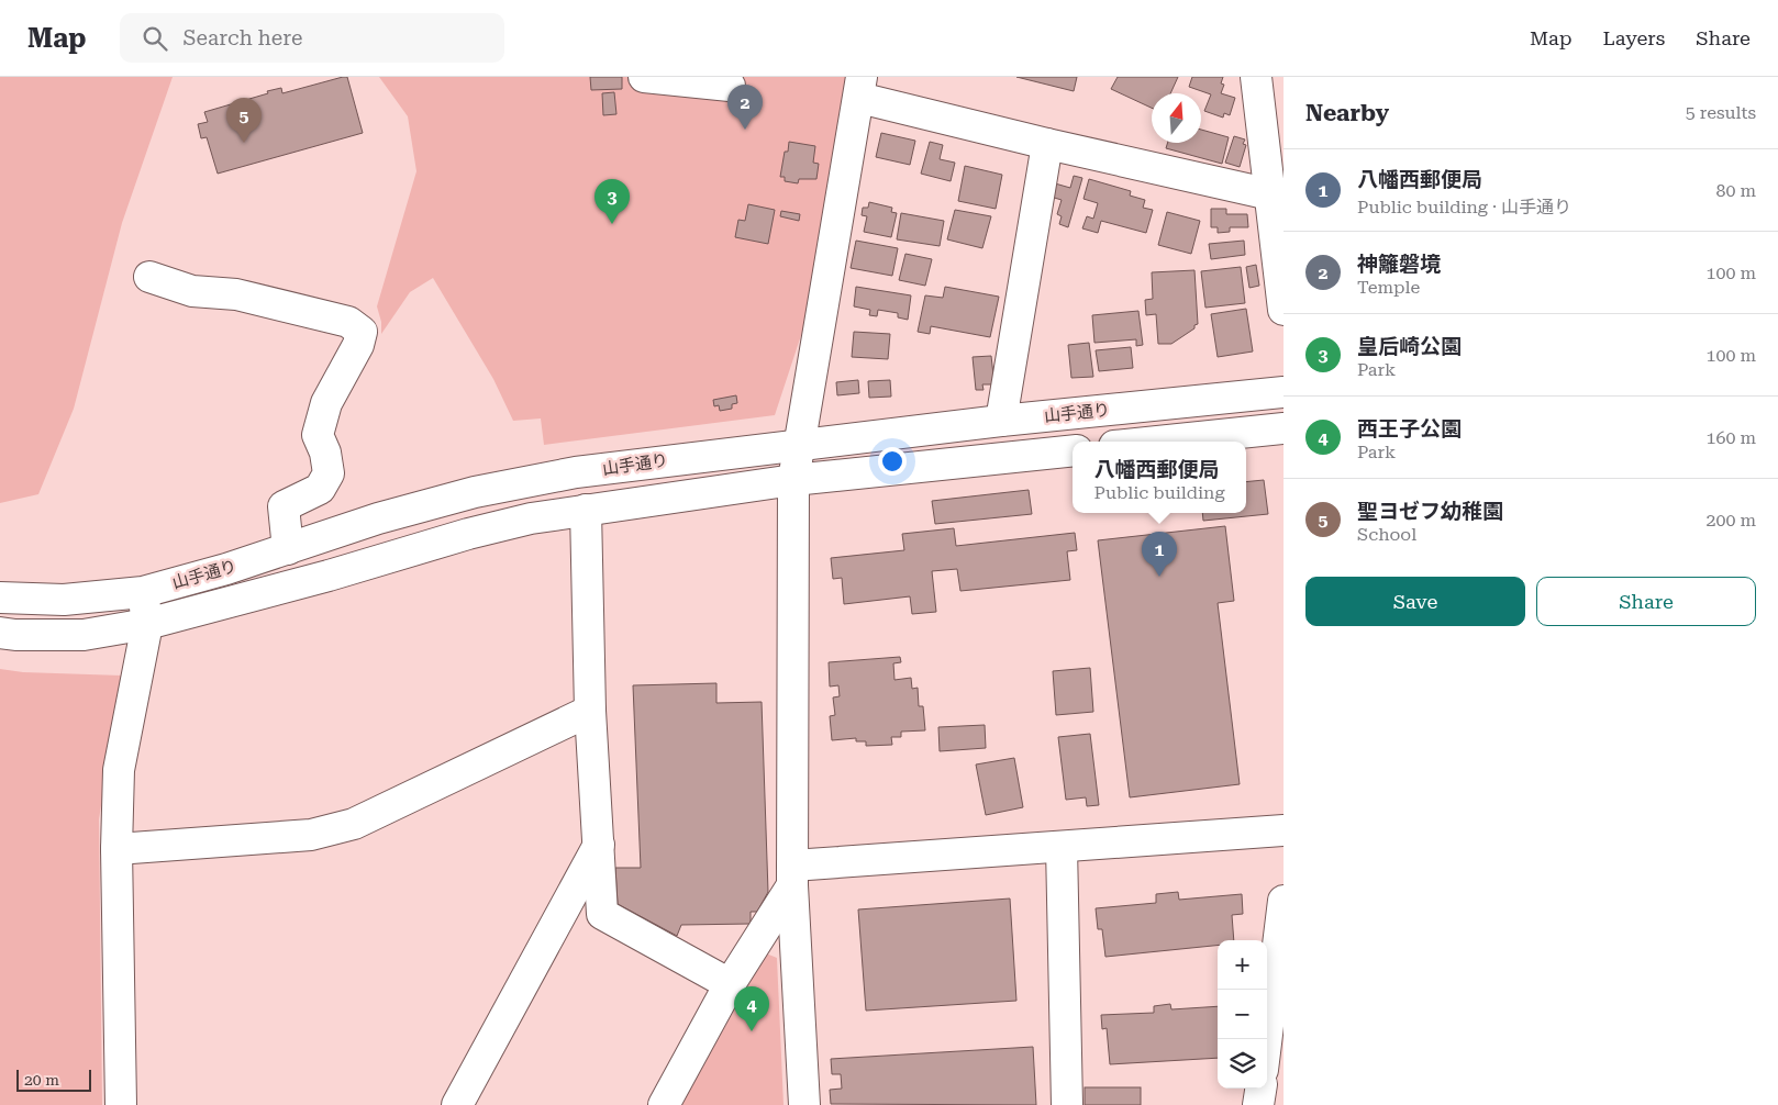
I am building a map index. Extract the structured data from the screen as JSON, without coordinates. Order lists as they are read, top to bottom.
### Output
{
  "streets": {
    "street": ["山手通り"]
  },
  "scale_bar": "20 m",
  "north": "top",
  "page": {
    "header": "Map",
    "search": "Search here",
    "nav": ["Map", "Layers", "Share"],
    "heading": ["Nearby", "5 results"],
    "pins": [
      "2",
      "5",
      "3",
      "1",
      "4"
    ],
    "list": [
      {
        "mark": "1",
        "name": "八幡西郵便局",
        "note": "Public building · 山手通り",
        "value": "80 m"
      },
      {
        "mark": "2",
        "name": "神籬磐境",
        "note": "Temple",
        "value": "100 m"
      },
      {
        "mark": "3",
        "name": "皇后崎公園",
        "note": "Park",
        "value": "100 m"
      },
      {
        "mark": "4",
        "name": "西王子公園",
        "note": "Park",
        "value": "160 m"
      },
      {
        "mark": "5",
        "name": "聖ヨゼフ幼稚園",
        "note": "School",
        "value": "200 m"
      }
    ],
    "popup": ["八幡西郵便局", "Public building"],
    "buttons": ["Save", "Share"],
    "map_buttons": ["+", "−"],
    "scale": "20 m"
  }
}
